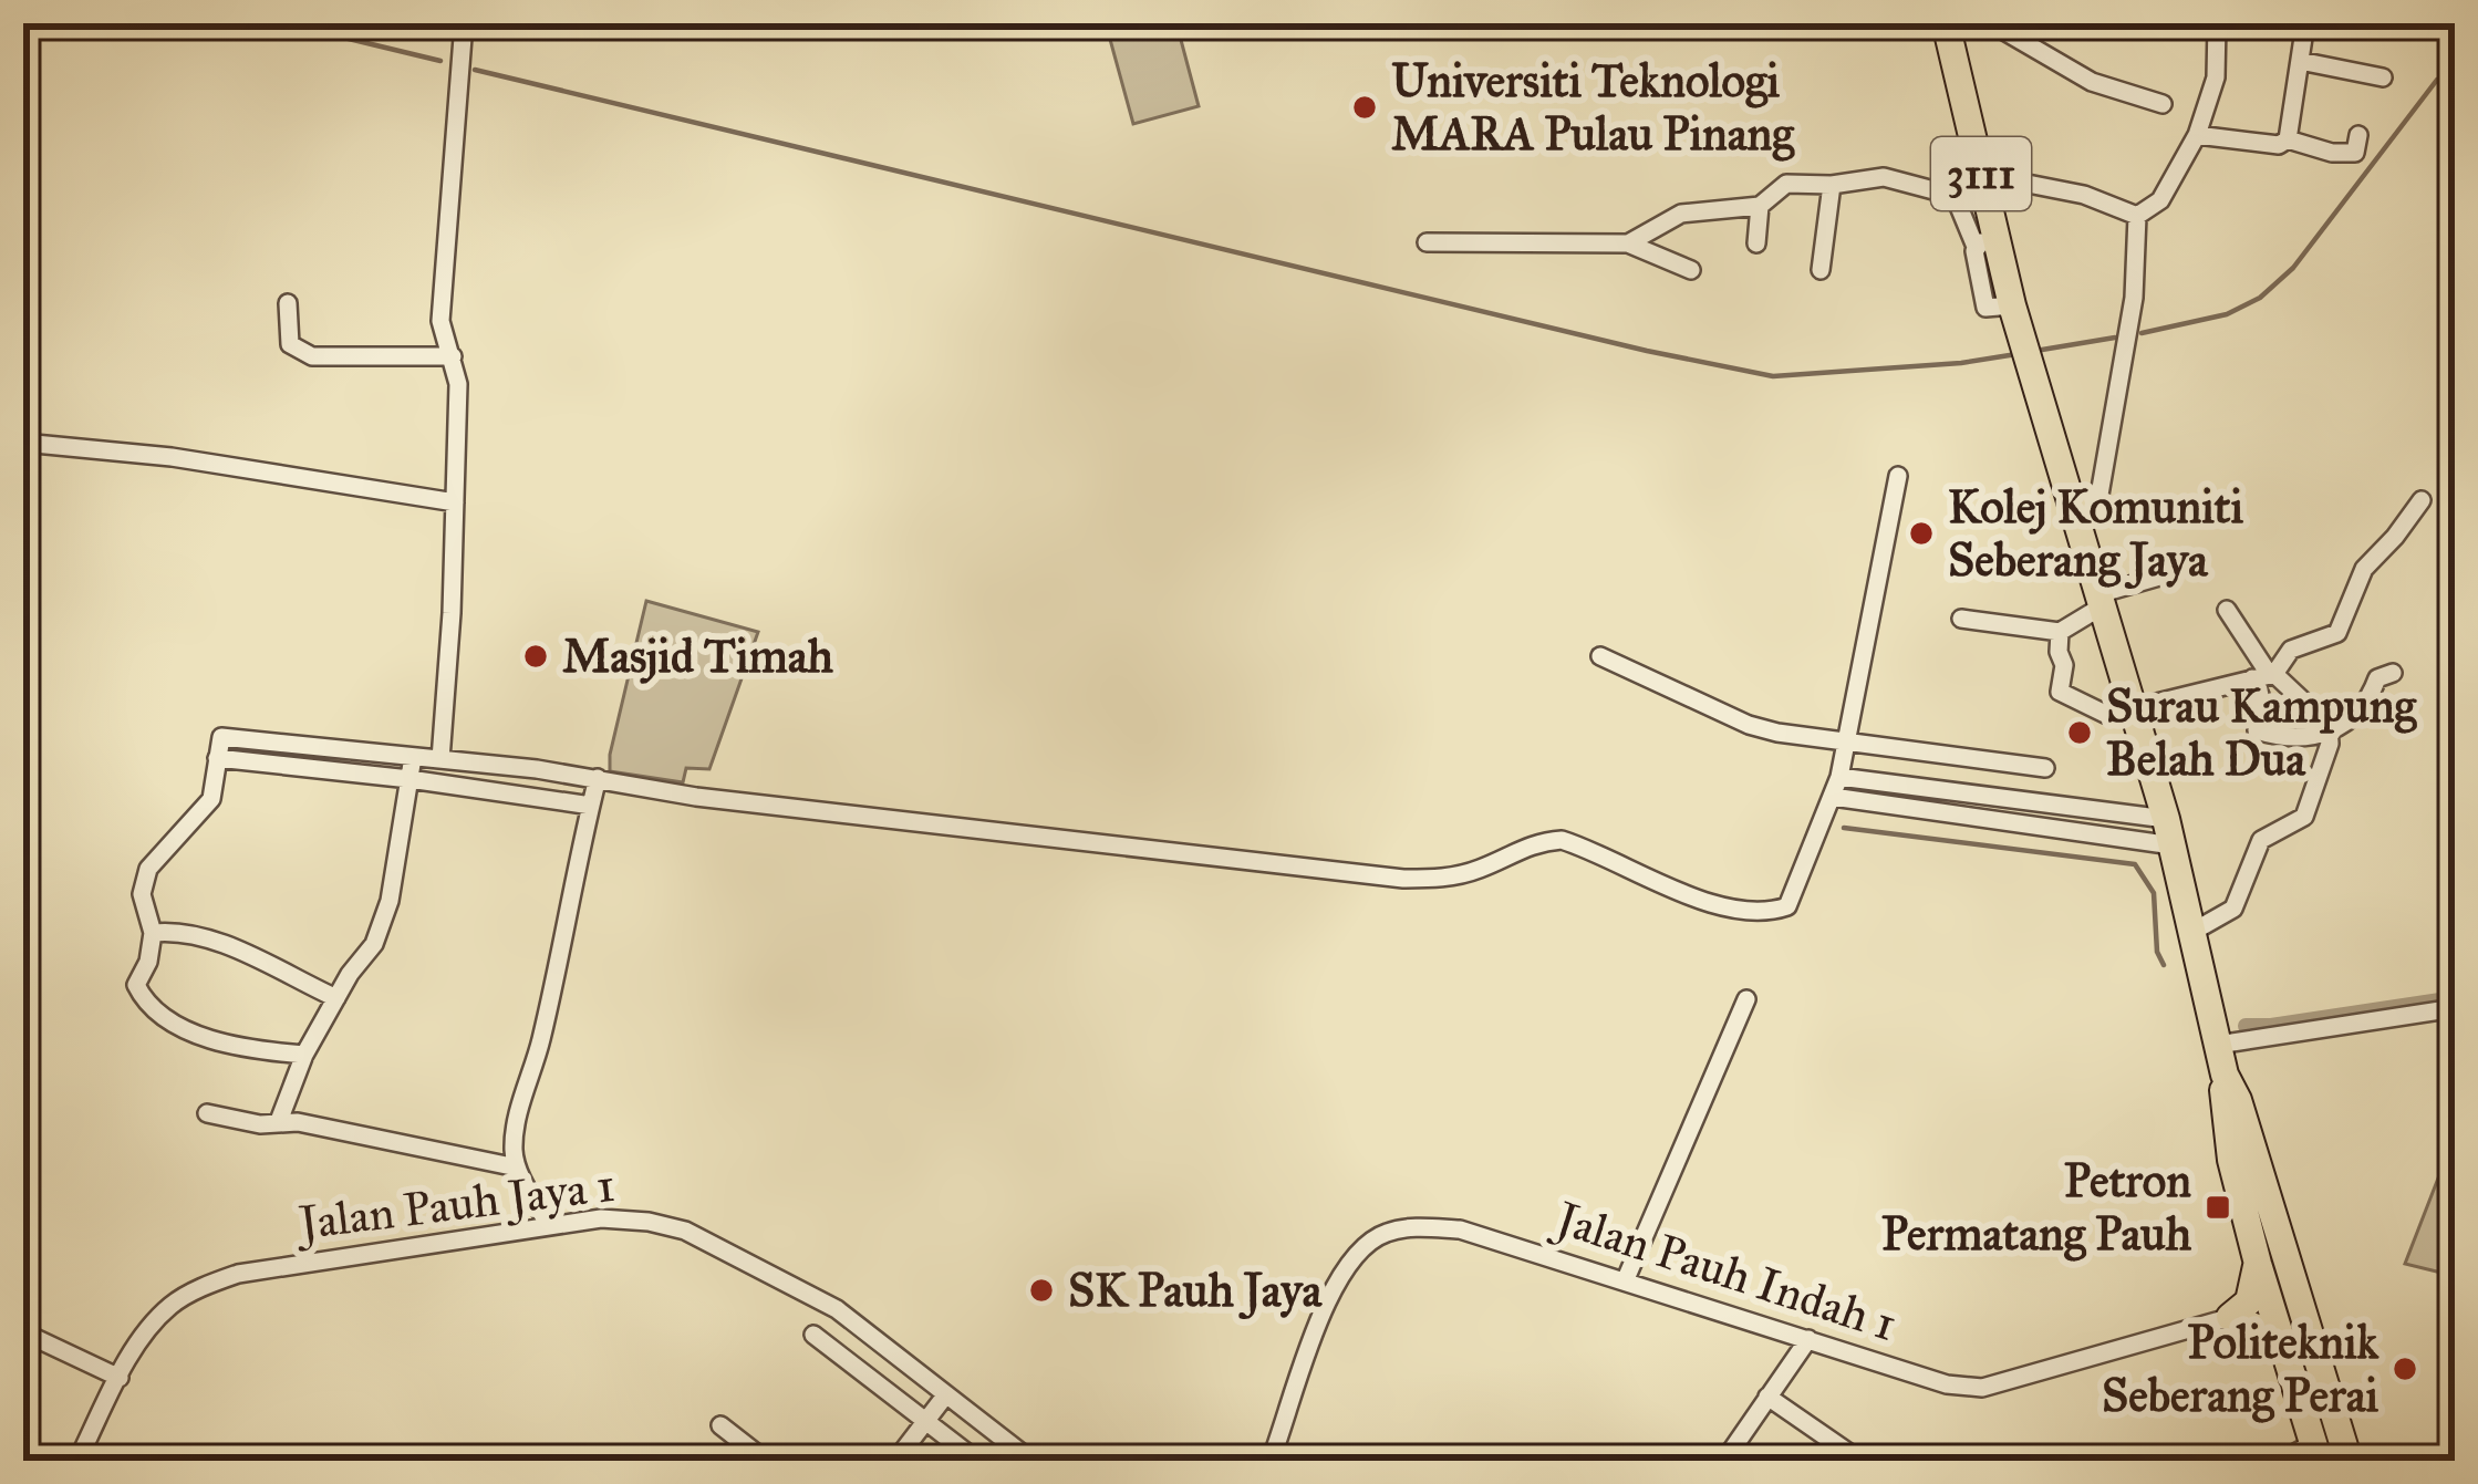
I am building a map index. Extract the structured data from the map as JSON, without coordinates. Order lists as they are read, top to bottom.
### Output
{
  "streets": {
    "main road": ["3111"],
    "street": ["Jalan Pauh Jaya 1", "Jalan Pauh Indah 1"]
  },
  "crossings": [
    ["3111", "Jalan Pauh Indah 1"]
  ],
  "places": {
    "other": [
      "Universiti Teknologi MARA Pulau Pinang",
      "Kolej Komuniti Seberang Jaya",
      "Masjid Timah",
      "Surau Kampung Belah Dua",
      "SK Pauh Jaya",
      "Politeknik Seberang Perai"
    ],
    "transit": ["Petron Permatang Pauh"]
  }
}
